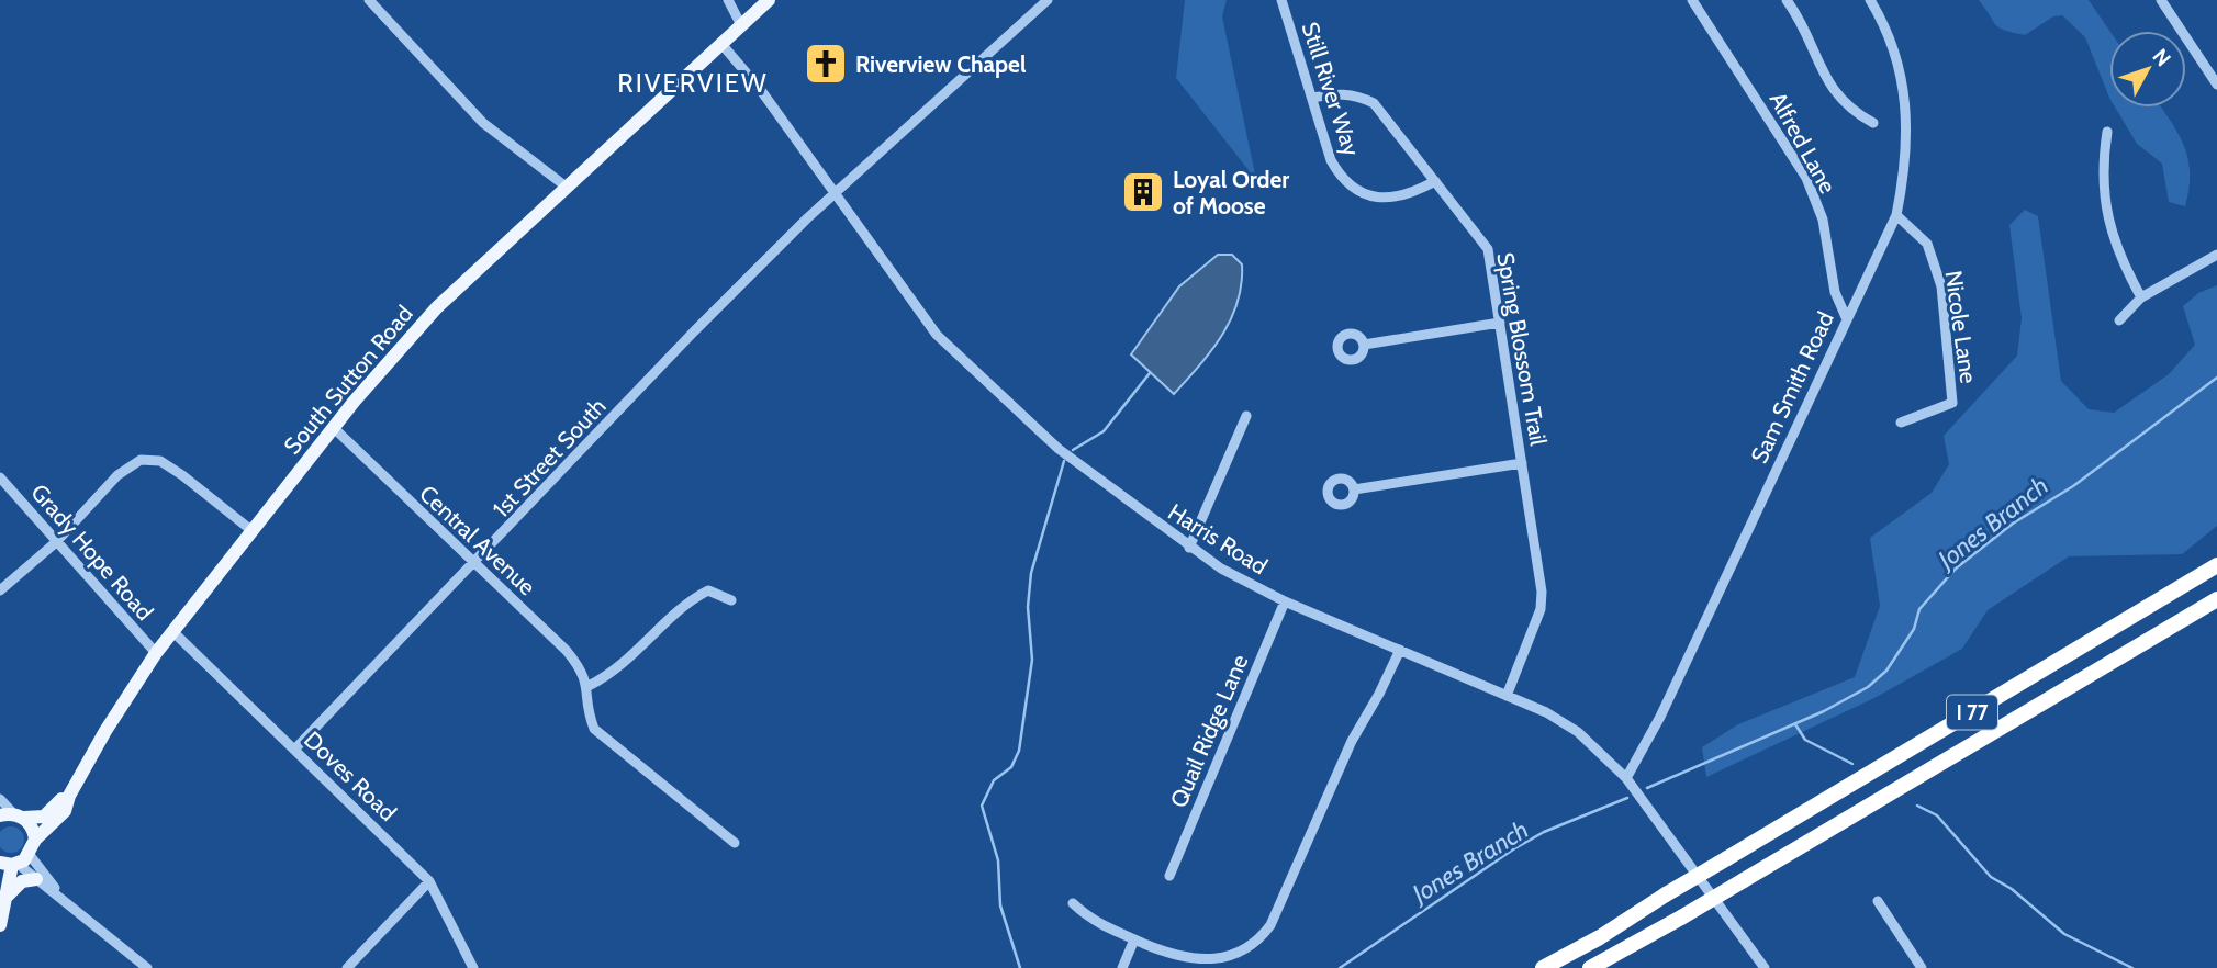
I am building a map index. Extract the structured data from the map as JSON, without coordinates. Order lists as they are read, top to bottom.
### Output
{
  "streets": {
    "highway": ["I 77"],
    "main road": ["South Sutton Road"],
    "street": [
      "Still River Way",
      "Alfred Lane",
      "Nicole Lane",
      "Spring Blossom Trail",
      "Sam Smith Road",
      "1st Street South",
      "Harris Road",
      "Central Avenue",
      "Grady Hope Road",
      "Quail Ridge Lane",
      "Doves Road"
    ]
  },
  "crossings": [
    ["Still River Way", "Spring Blossom Trail"],
    ["Alfred Lane", "Sam Smith Road"],
    ["Nicole Lane", "Sam Smith Road"],
    ["Spring Blossom Trail", "Harris Road"],
    ["South Sutton Road", "Harris Road"],
    ["South Sutton Road", "Central Avenue"],
    ["South Sutton Road", "Grady Hope Road"],
    ["South Sutton Road", "Doves Road"],
    ["Sam Smith Road", "Harris Road"],
    ["1st Street South", "Harris Road"],
    ["1st Street South", "Central Avenue"],
    ["1st Street South", "Doves Road"],
    ["Harris Road", "Quail Ridge Lane"]
  ],
  "districts": ["RIVERVIEW"],
  "water": ["Jones Branch"],
  "places": {
    "church": ["Riverview Chapel"],
    "building": ["Loyal Order of Moose"]
  },
  "north": "top right"
}
